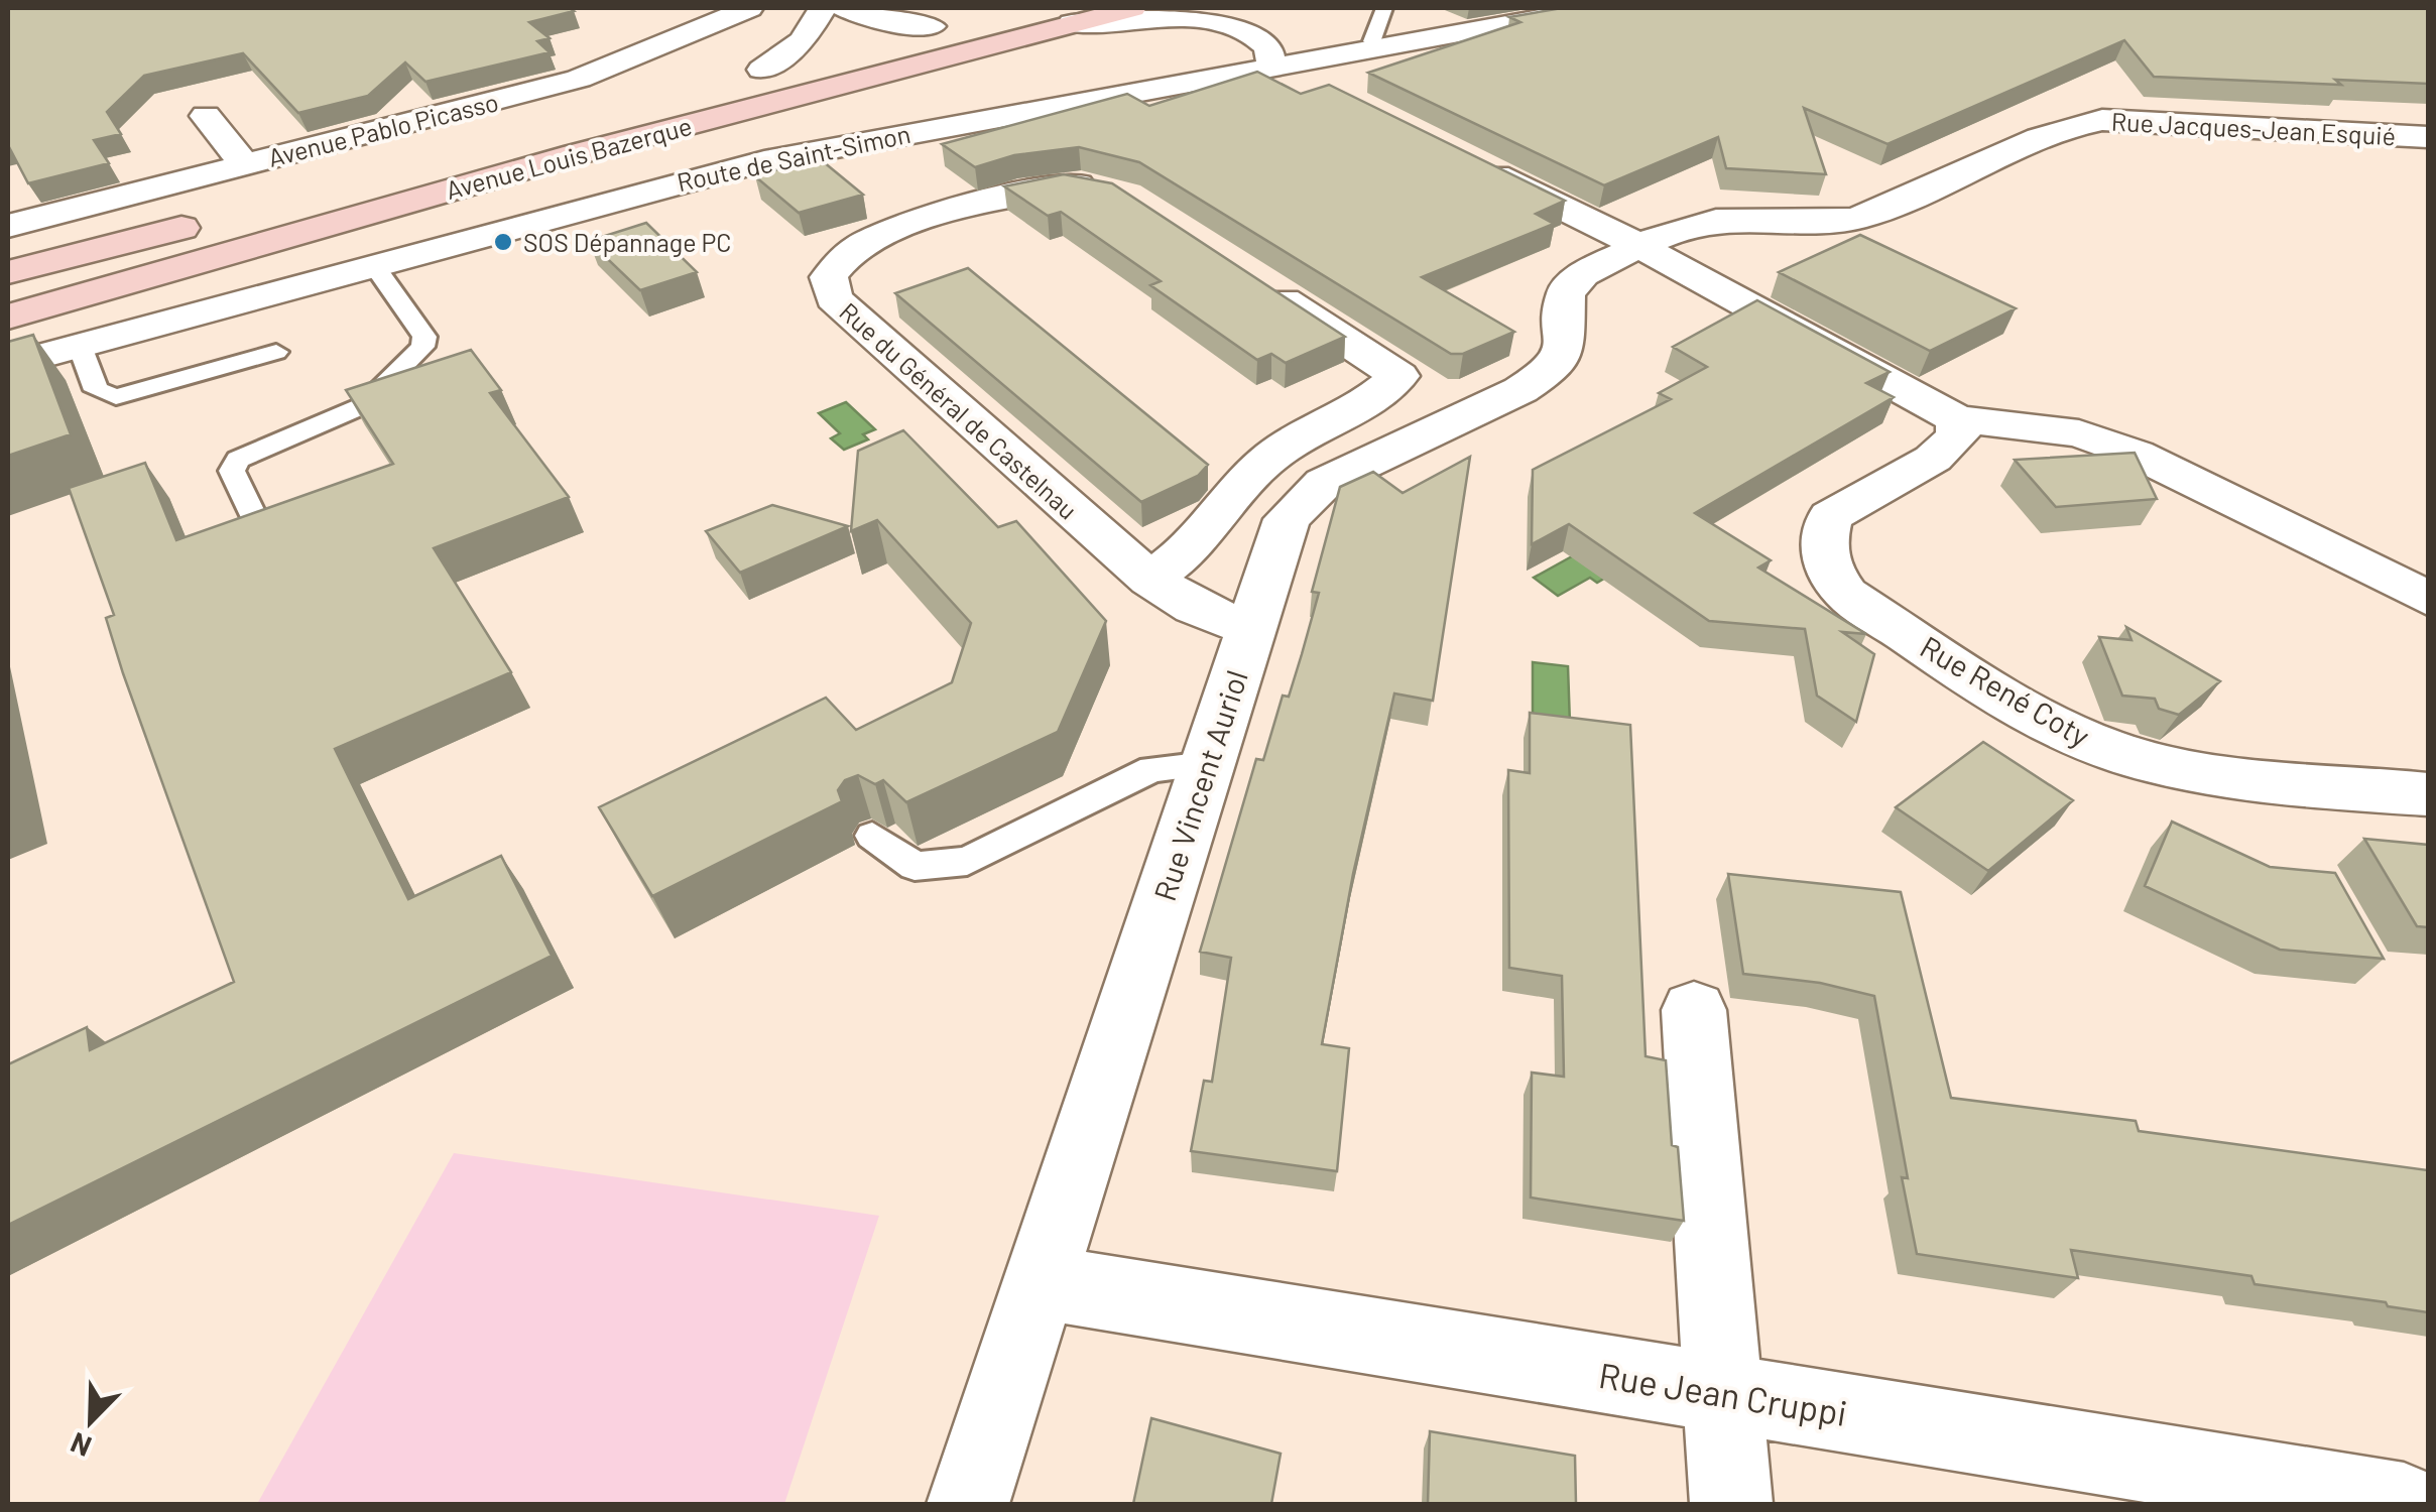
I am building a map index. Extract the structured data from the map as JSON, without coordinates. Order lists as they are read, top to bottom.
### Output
{
  "streets": {
    "main road": ["Avenue Louis Bazerque"],
    "street": [
      "Rue Jacques-Jean Esquié",
      "Avenue Pablo Picasso",
      "Route de Saint-Simon",
      "Rue du Général de Castelnau",
      "Rue René Coty",
      "Rue Vincent Auriol",
      "Rue Jean Cruppi"
    ]
  },
  "crossings": [
    ["Rue Jacques-Jean Esquié", "Rue Vincent Auriol"],
    ["Rue du Général de Castelnau", "Rue Vincent Auriol"],
    ["Rue Vincent Auriol", "Rue Jean Cruppi"]
  ],
  "places": ["SOS Dépannage PC"],
  "north": "bottom left"
}
